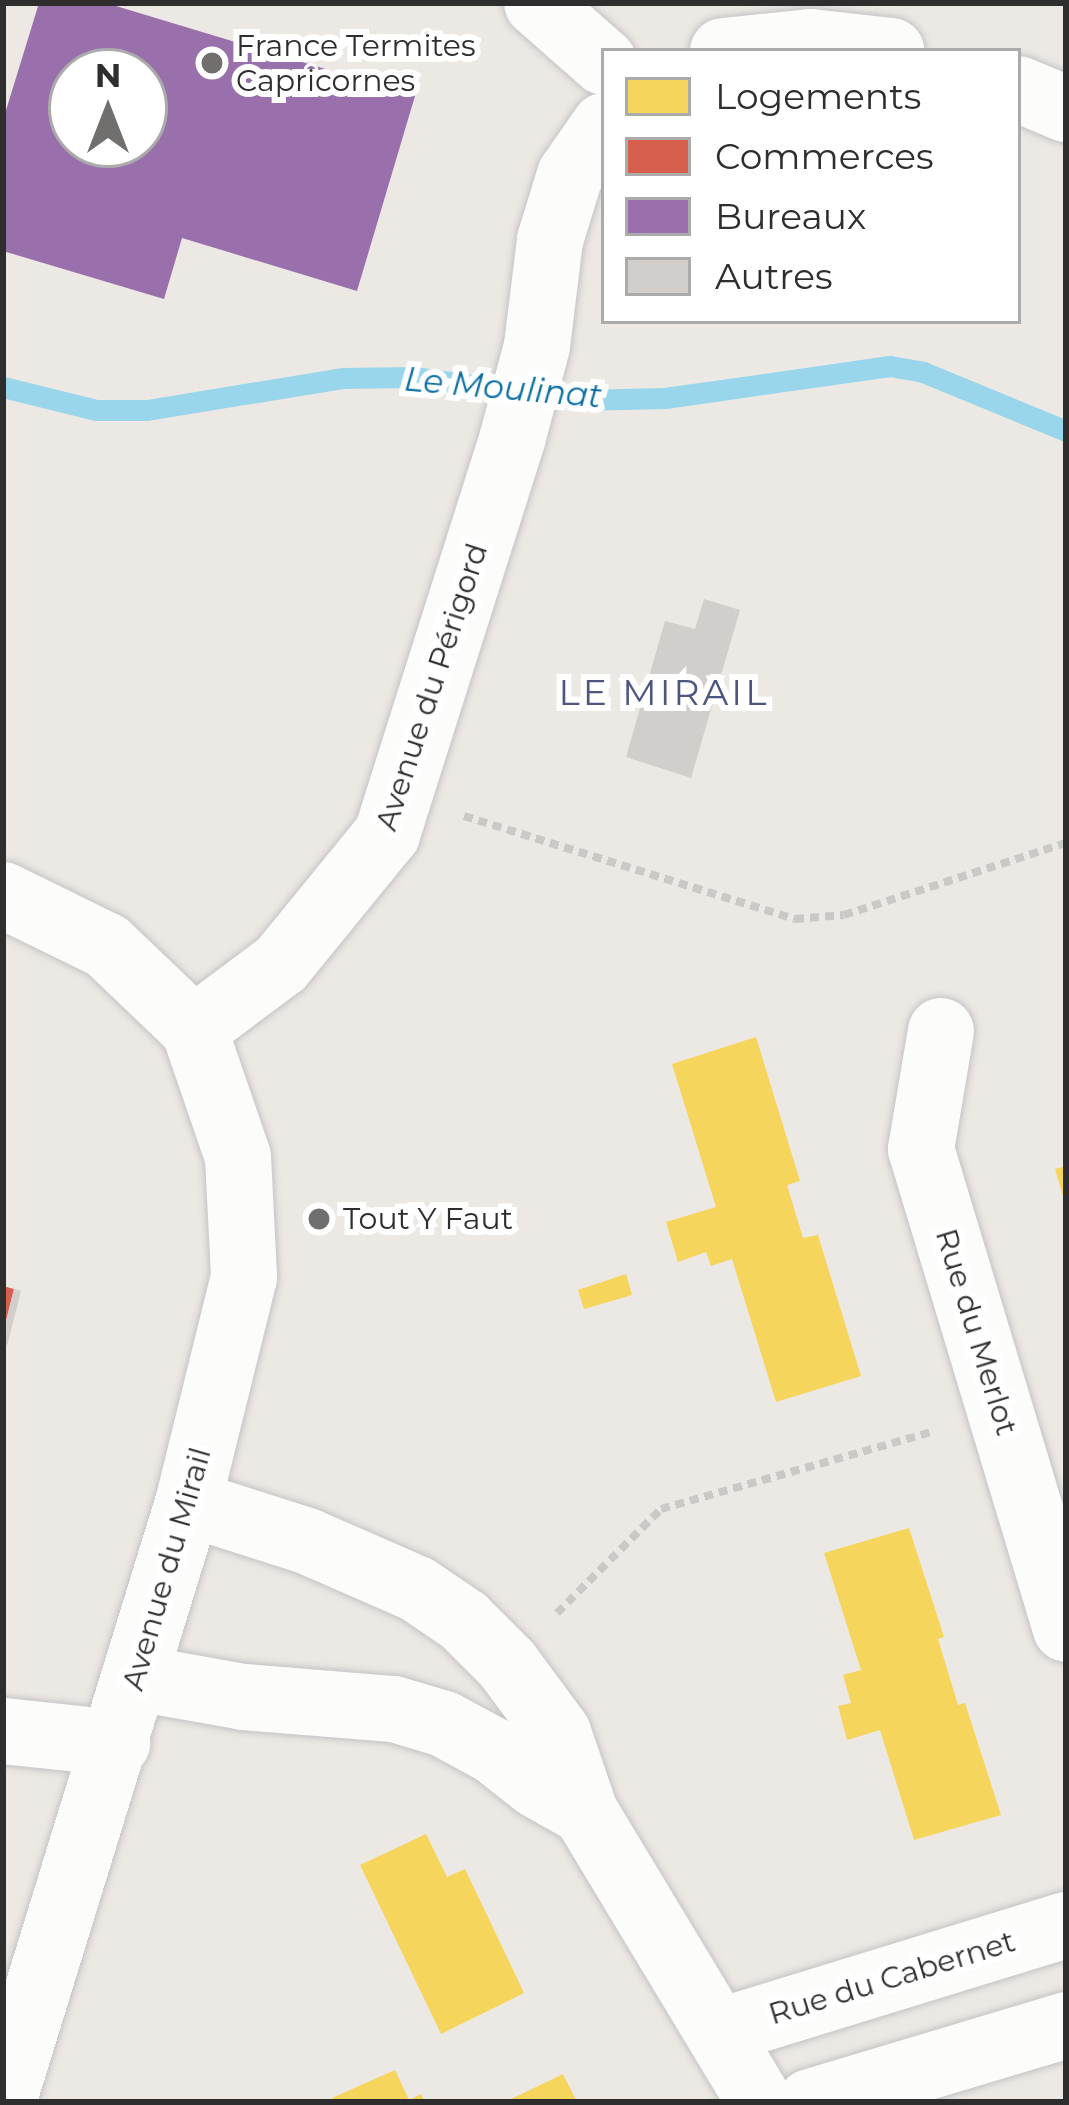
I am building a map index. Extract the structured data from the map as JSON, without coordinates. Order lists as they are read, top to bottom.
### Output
{
  "streets": {
    "street": [
      "Avenue du Périgord",
      "Rue du Merlot",
      "Avenue du Mirail",
      "Rue du Cabernet"
    ]
  },
  "crossings": [
    ["Avenue du Périgord", "Avenue du Mirail"]
  ],
  "districts": ["LE MIRAIL"],
  "water": ["Le Moulinat"],
  "places": ["France Termites Capricornes", "Tout Y Faut"],
  "legend": [
    "Logements",
    "Commerces",
    "Bureaux",
    "Autres"
  ],
  "north": "top"
}
